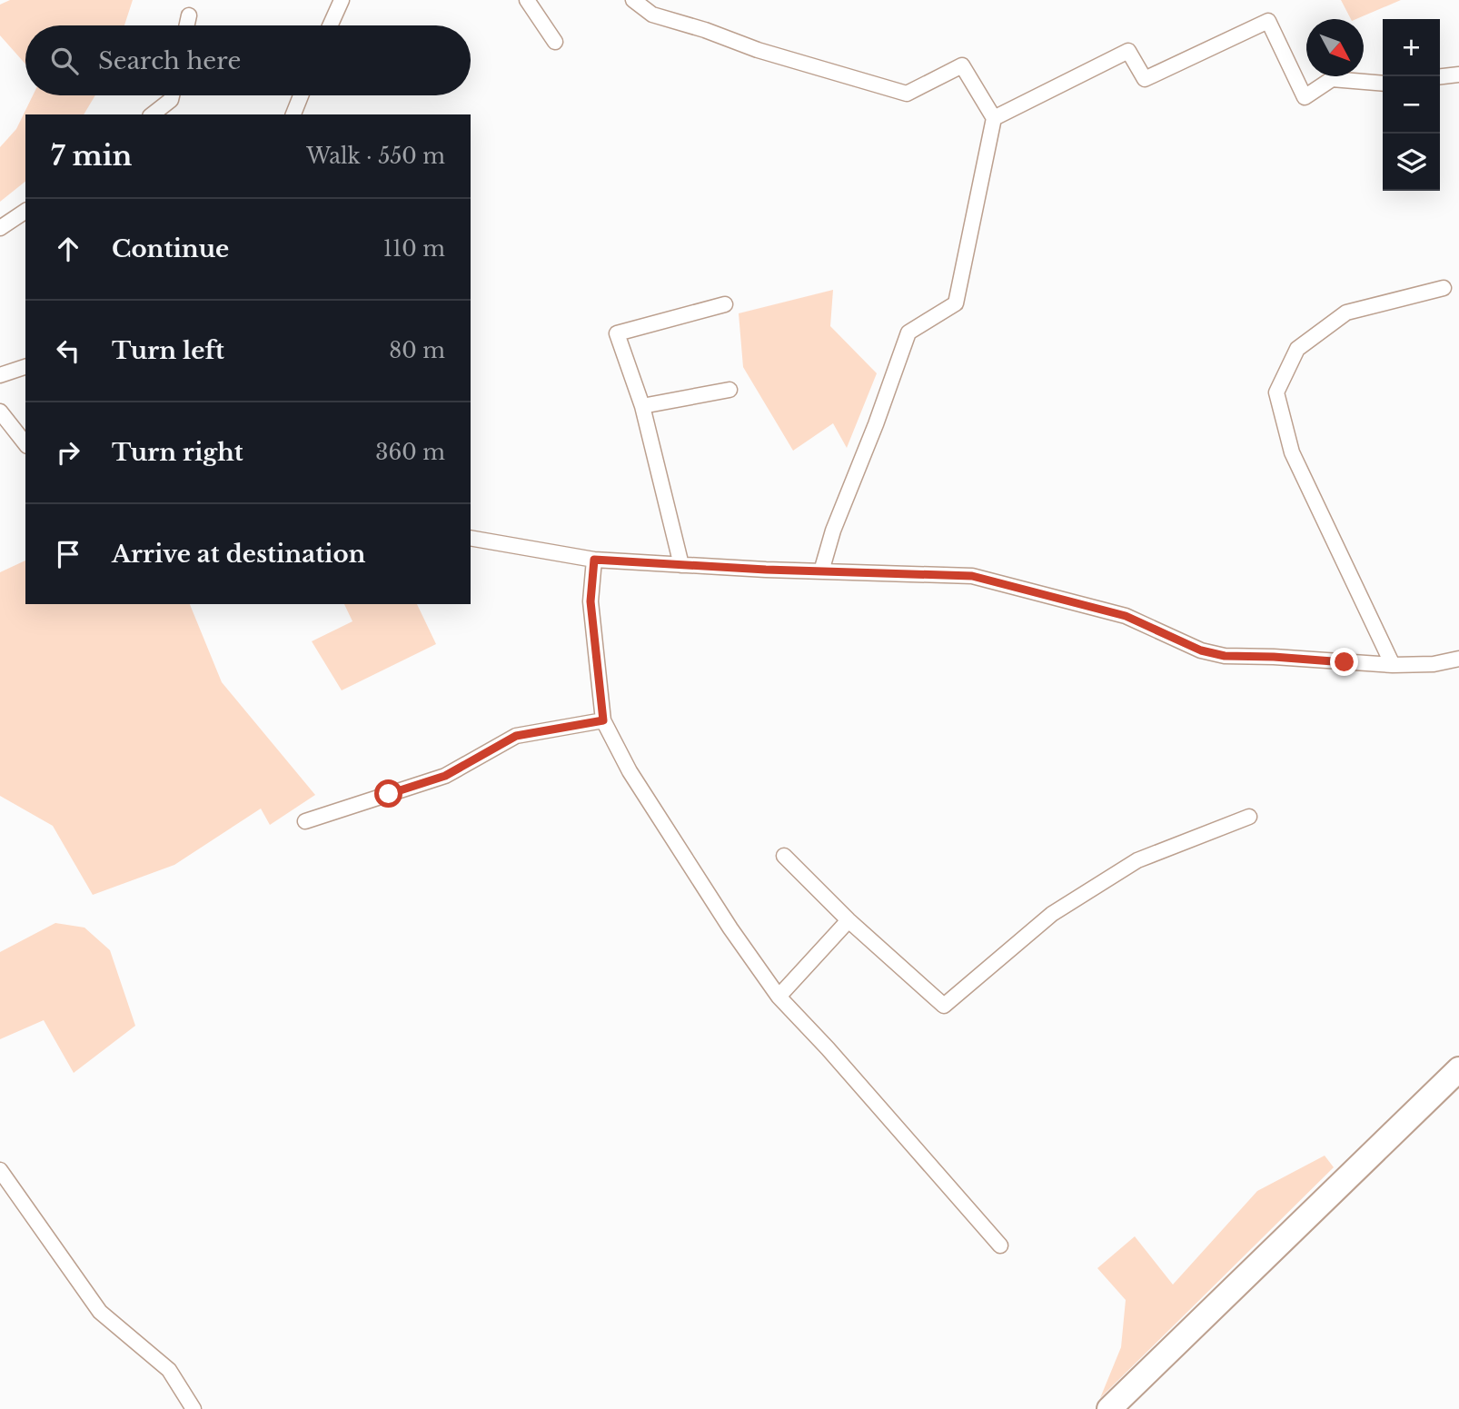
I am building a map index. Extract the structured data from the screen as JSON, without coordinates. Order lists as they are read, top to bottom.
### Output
{
  "north": "bottom right",
  "page": {
    "map_buttons": ["+", "−"],
    "search": "Search here",
    "heading": ["7 min", "Walk · 550 m"],
    "list": [
      ["Continue", "110 m"],
      ["Turn left", "80 m"],
      ["Turn right", "360 m"],
      "Arrive at destination"
    ]
  }
}
